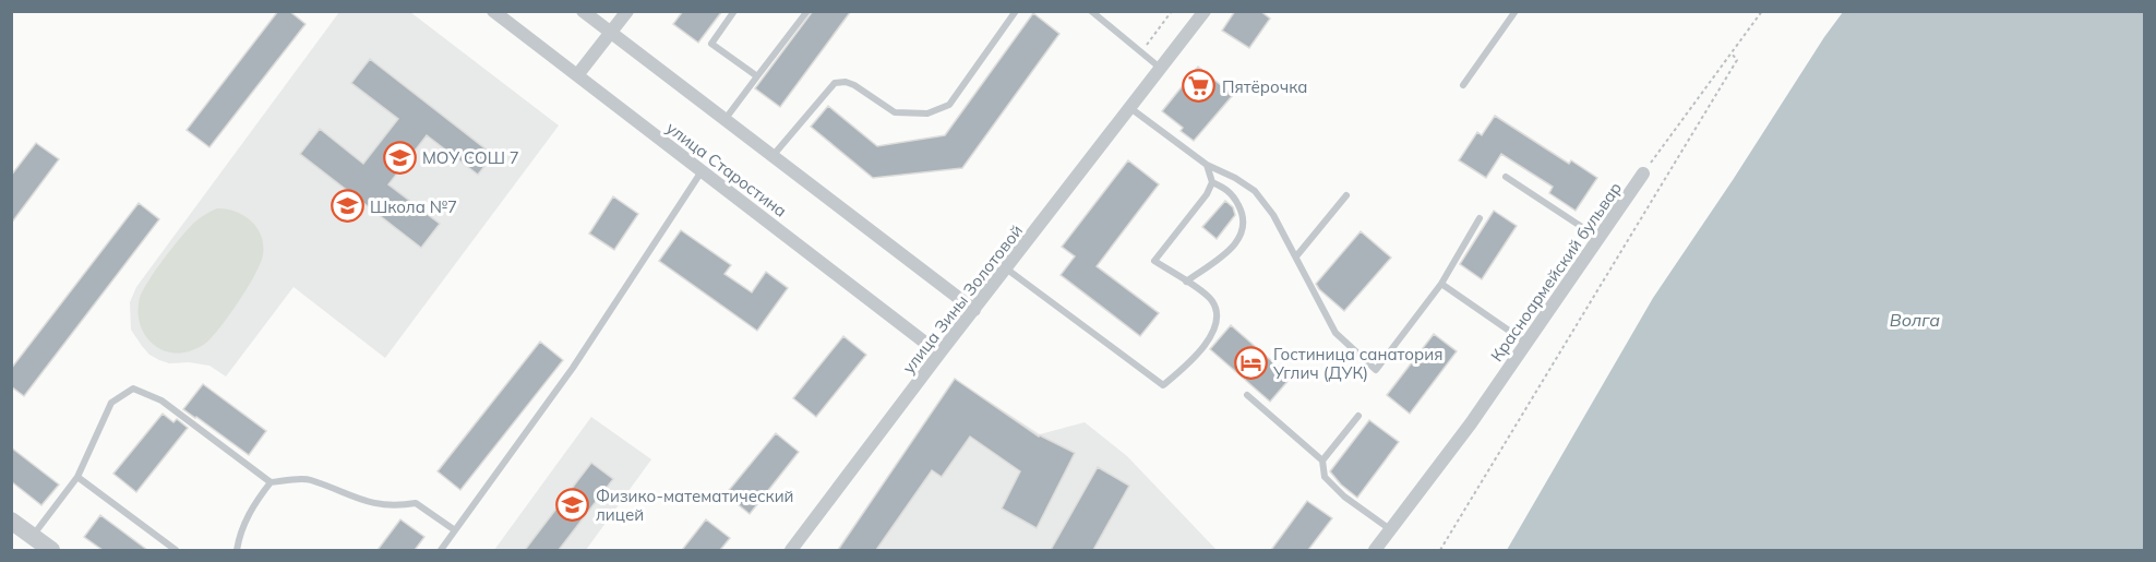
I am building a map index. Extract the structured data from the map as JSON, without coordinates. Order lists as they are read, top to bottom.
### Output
{
  "streets": {
    "street": ["улица Старостина", "Красноармейский бульвар", "улица Зины Золотовой"]
  },
  "crossings": [
    ["улица Старостина", "улица Зины Золотовой"]
  ],
  "water": ["Волга"],
  "places": {
    "supermarket": ["Пятёрочка"],
    "school or university": ["МОУ СОШ 7", "Школа №7", "Физико-математический лицей"],
    "hotel": ["Гостиница санатория Углич (ДУК)"]
  }
}
